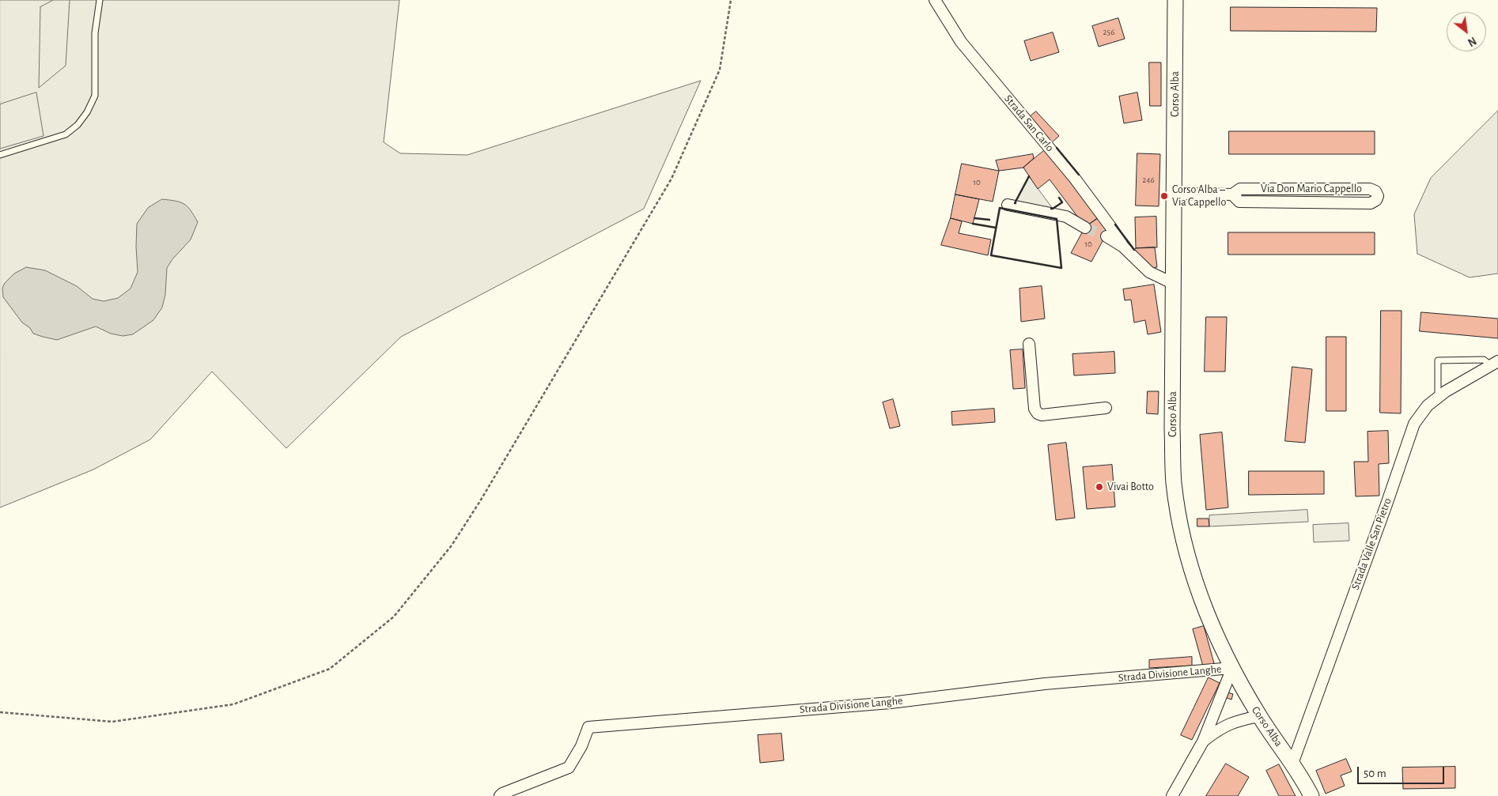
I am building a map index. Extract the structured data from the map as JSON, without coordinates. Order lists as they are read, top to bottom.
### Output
{
  "streets": {
    "street": [
      "Corso Alba",
      "Strada San Carlo",
      "Via Don Mario Cappello",
      "Strada Valle San Pietro",
      "Strada Divisione Langhe"
    ]
  },
  "crossings": [
    ["Corso Alba", "Strada San Carlo"],
    ["Corso Alba", "Via Don Mario Cappello"],
    ["Corso Alba", "Strada Valle San Pietro"],
    ["Corso Alba", "Strada Divisione Langhe"]
  ],
  "places": ["Corso Alba – Via Cappello", "Vivai Botto"],
  "house_numbers": [
    "256",
    "246",
    "10",
    "10"
  ],
  "scale_bar": "50 m",
  "north": "bottom right"
}
